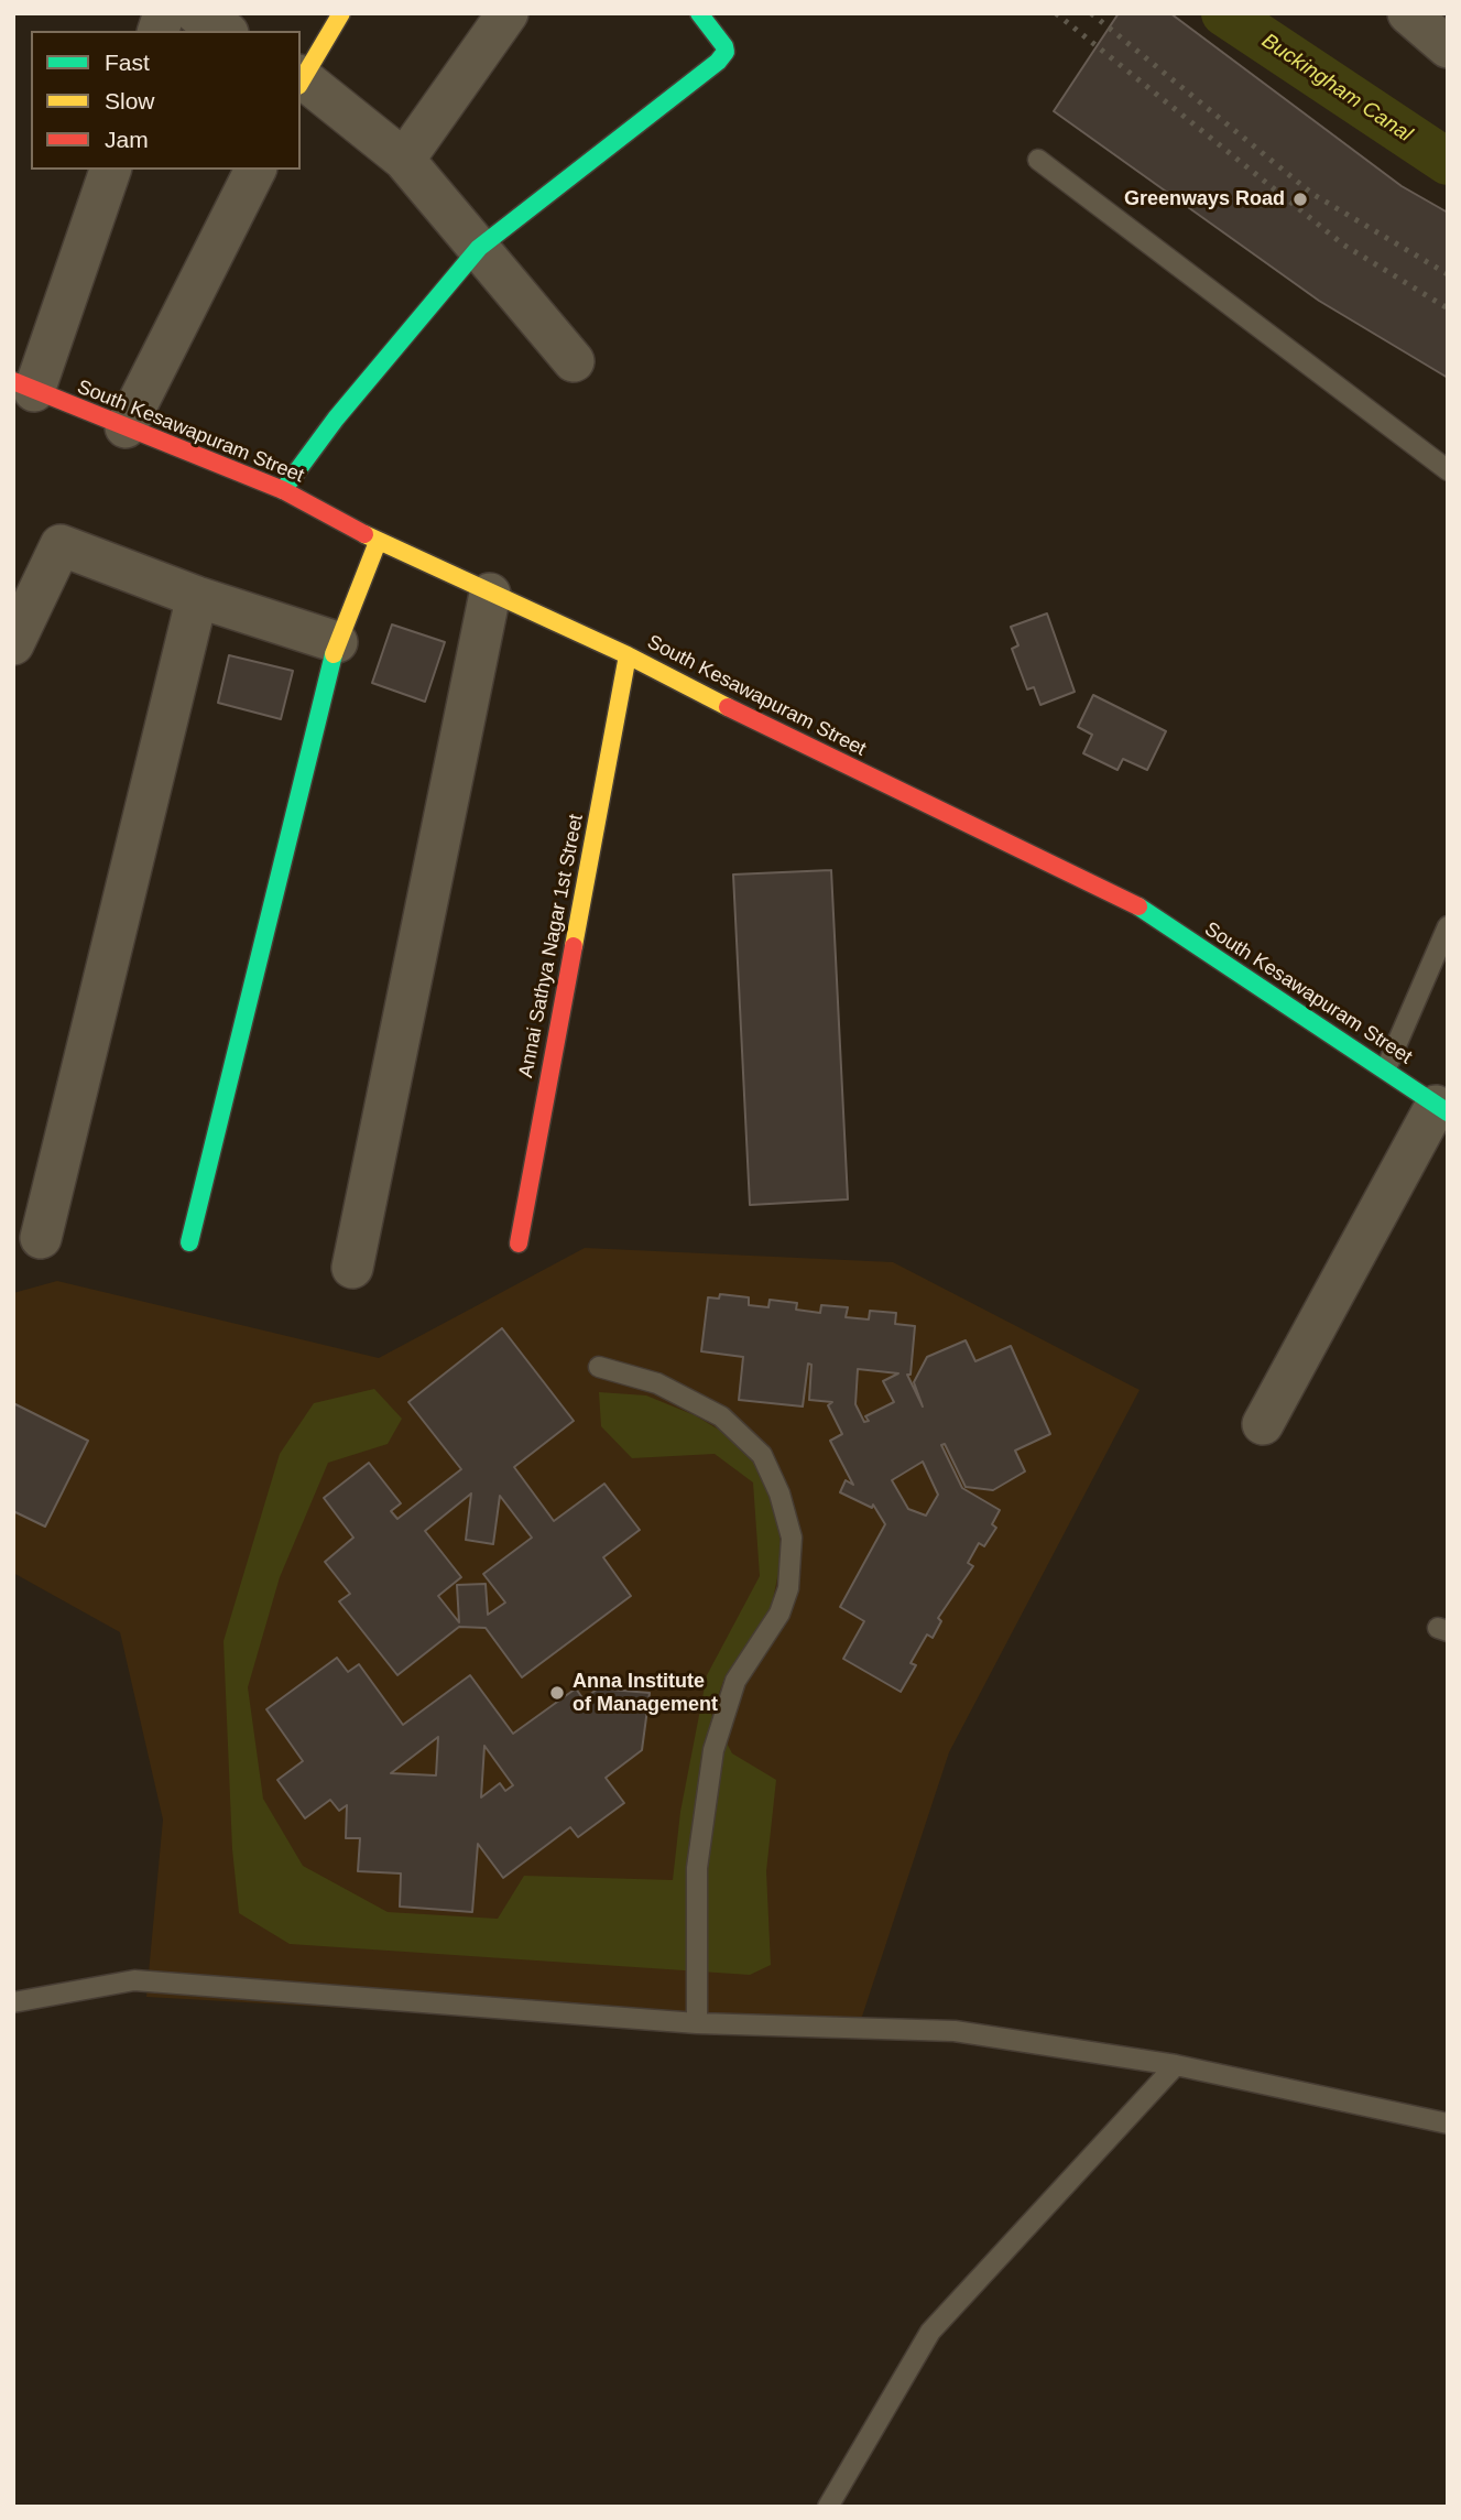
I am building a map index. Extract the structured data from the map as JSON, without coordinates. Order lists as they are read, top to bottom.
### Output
{
  "streets": {
    "street": ["South Kesawapuram Street", "Annai Sathya Nagar 1st Street"]
  },
  "crossings": [
    ["South Kesawapuram Street", "Annai Sathya Nagar 1st Street"]
  ],
  "water": ["Buckingham Canal"],
  "places": ["Greenways Road", "Anna Institute of Management"],
  "legend": ["Fast", "Slow", "Jam"]
}
